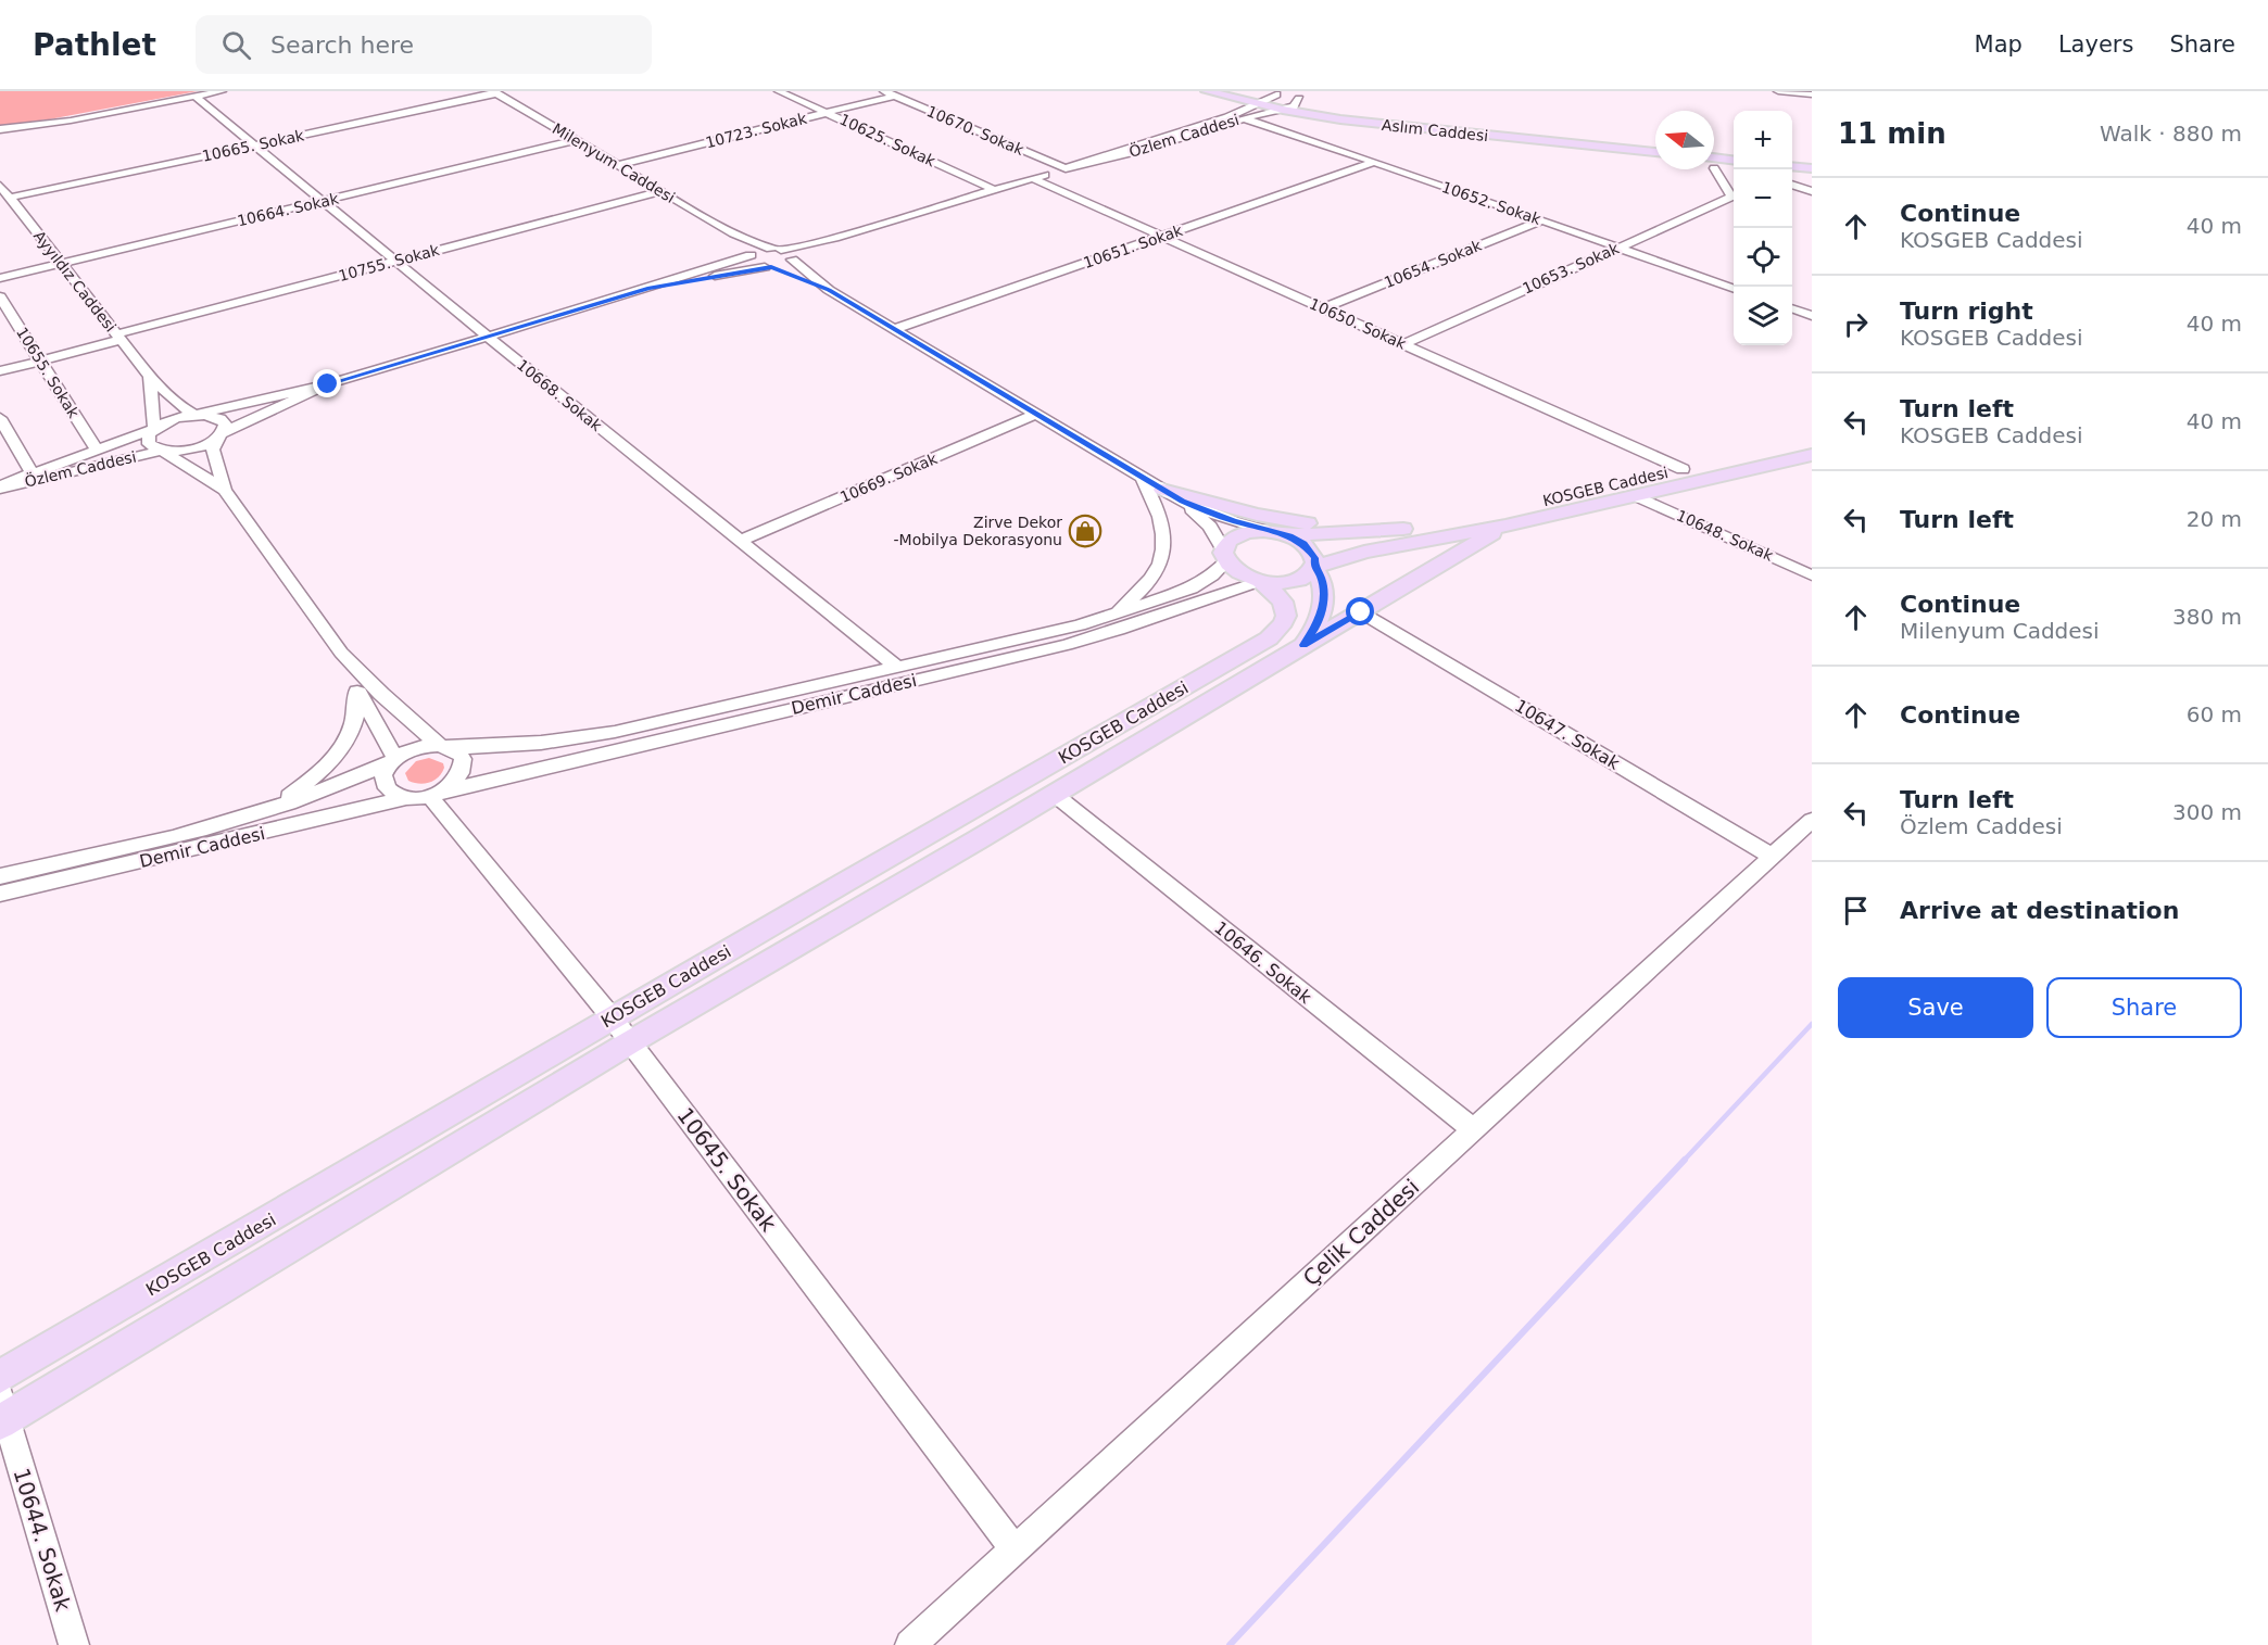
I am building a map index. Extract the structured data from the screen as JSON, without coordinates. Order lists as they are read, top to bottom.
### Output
{
  "streets": {
    "main road": ["Aslım Caddesi", "KOSGEB Caddesi"],
    "street": [
      "10723. Sokak",
      "10670. Sokak",
      "Özlem Caddesi",
      "10625. Sokak",
      "10665. Sokak",
      "Milenyum Caddesi",
      "10652. Sokak",
      "10664. Sokak",
      "10651. Sokak",
      "10755. Sokak",
      "10654. Sokak",
      "10653. Sokak",
      "Ayyıldız Caddesi",
      "10650. Sokak",
      "10655. Sokak",
      "10668. Sokak",
      "10669. Sokak",
      "10648. Sokak",
      "Demir Caddesi",
      "10647. Sokak",
      "10646. Sokak",
      "10645. Sokak",
      "Çelik Caddesi",
      "10644. Sokak"
    ]
  },
  "crossings": [
    ["10723. Sokak", "10670. Sokak"],
    ["10723. Sokak", "10625. Sokak"],
    ["10723. Sokak", "Milenyum Caddesi"],
    ["10670. Sokak", "Özlem Caddesi"],
    ["Aslım Caddesi", "Özlem Caddesi"],
    ["Özlem Caddesi", "10625. Sokak"],
    ["Özlem Caddesi", "10652. Sokak"],
    ["Özlem Caddesi", "Ayyıldız Caddesi"],
    ["Özlem Caddesi", "10650. Sokak"],
    ["Özlem Caddesi", "10655. Sokak"],
    ["10665. Sokak", "Milenyum Caddesi"],
    ["10665. Sokak", "Ayyıldız Caddesi"],
    ["10665. Sokak", "10668. Sokak"],
    ["Milenyum Caddesi", "10664. Sokak"],
    ["Milenyum Caddesi", "10755. Sokak"],
    ["10652. Sokak", "10651. Sokak"],
    ["10652. Sokak", "10654. Sokak"],
    ["10652. Sokak", "10653. Sokak"],
    ["10664. Sokak", "Ayyıldız Caddesi"],
    ["10664. Sokak", "10668. Sokak"],
    ["10651. Sokak", "10650. Sokak"],
    ["10755. Sokak", "Ayyıldız Caddesi"],
    ["10755. Sokak", "10655. Sokak"],
    ["10755. Sokak", "10668. Sokak"],
    ["10654. Sokak", "10650. Sokak"],
    ["10653. Sokak", "10650. Sokak"],
    ["10650. Sokak", "KOSGEB Caddesi"],
    ["10668. Sokak", "10669. Sokak"],
    ["10668. Sokak", "Demir Caddesi"],
    ["KOSGEB Caddesi", "10648. Sokak"],
    ["KOSGEB Caddesi", "Demir Caddesi"],
    ["KOSGEB Caddesi", "10647. Sokak"],
    ["KOSGEB Caddesi", "10646. Sokak"],
    ["KOSGEB Caddesi", "10645. Sokak"],
    ["KOSGEB Caddesi", "10644. Sokak"],
    ["Demir Caddesi", "10645. Sokak"],
    ["10647. Sokak", "Çelik Caddesi"],
    ["10646. Sokak", "Çelik Caddesi"],
    ["10645. Sokak", "Çelik Caddesi"]
  ],
  "places": {
    "shop": ["Zirve Dekor -Mobilya Dekorasyonu"]
  },
  "north": "left",
  "page": {
    "header": "Pathlet",
    "search": "Search here",
    "nav": ["Map", "Layers", "Share"],
    "heading": ["11 min", "Walk · 880 m"],
    "map_buttons": ["+", "−"],
    "list": [
      ["Continue", "KOSGEB Caddesi", "40 m"],
      ["Turn right", "KOSGEB Caddesi", "40 m"],
      ["Turn left", "KOSGEB Caddesi", "40 m"],
      ["Turn left", "20 m"],
      ["Continue", "Milenyum Caddesi", "380 m"],
      ["Continue", "60 m"],
      ["Turn left", "Özlem Caddesi", "300 m"],
      "Arrive at destination"
    ],
    "buttons": ["Save", "Share"]
  }
}
